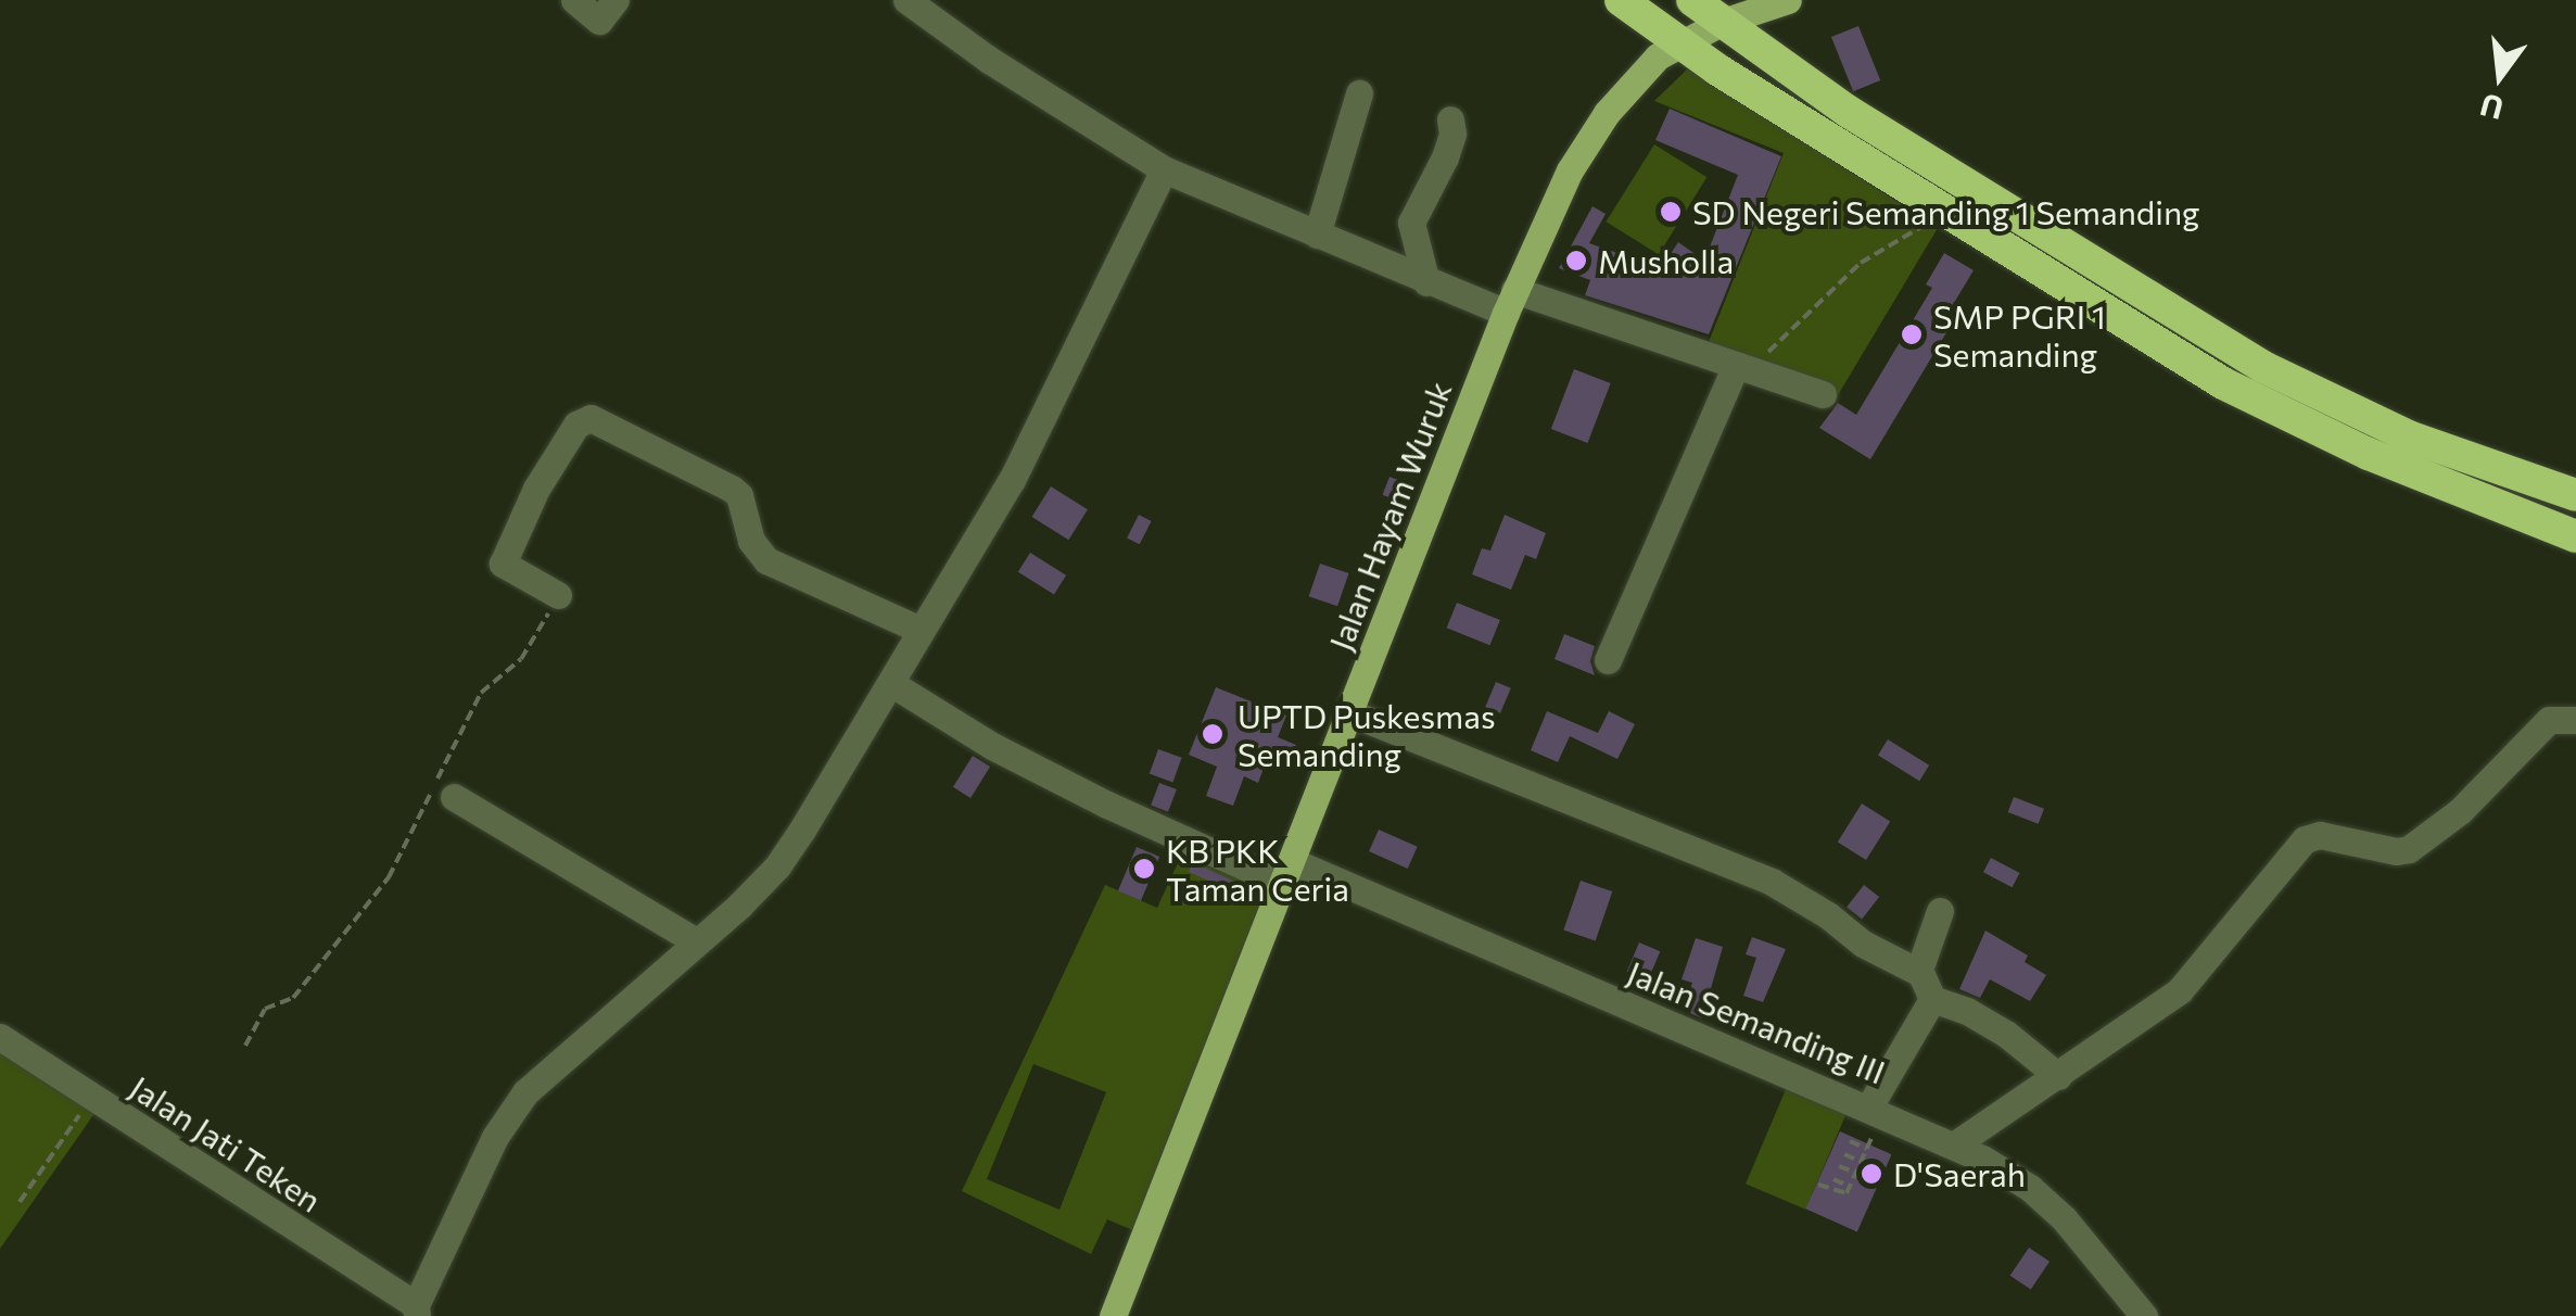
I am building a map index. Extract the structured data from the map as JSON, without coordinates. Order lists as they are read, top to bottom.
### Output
{
  "streets": {
    "main road": ["Jalan Hayam Wuruk"],
    "street": ["Jalan Semanding III", "Jalan Jati Teken"]
  },
  "crossings": [
    ["Jalan Hayam Wuruk", "Jalan Semanding III"]
  ],
  "places": [
    "SD Negeri Semanding 1 Semanding",
    "Musholla",
    "SMP PGRI 1 Semanding",
    "UPTD Puskesmas Semanding",
    "KB PKK Taman Ceria",
    "D'Saerah"
  ],
  "north": "bottom"
}
